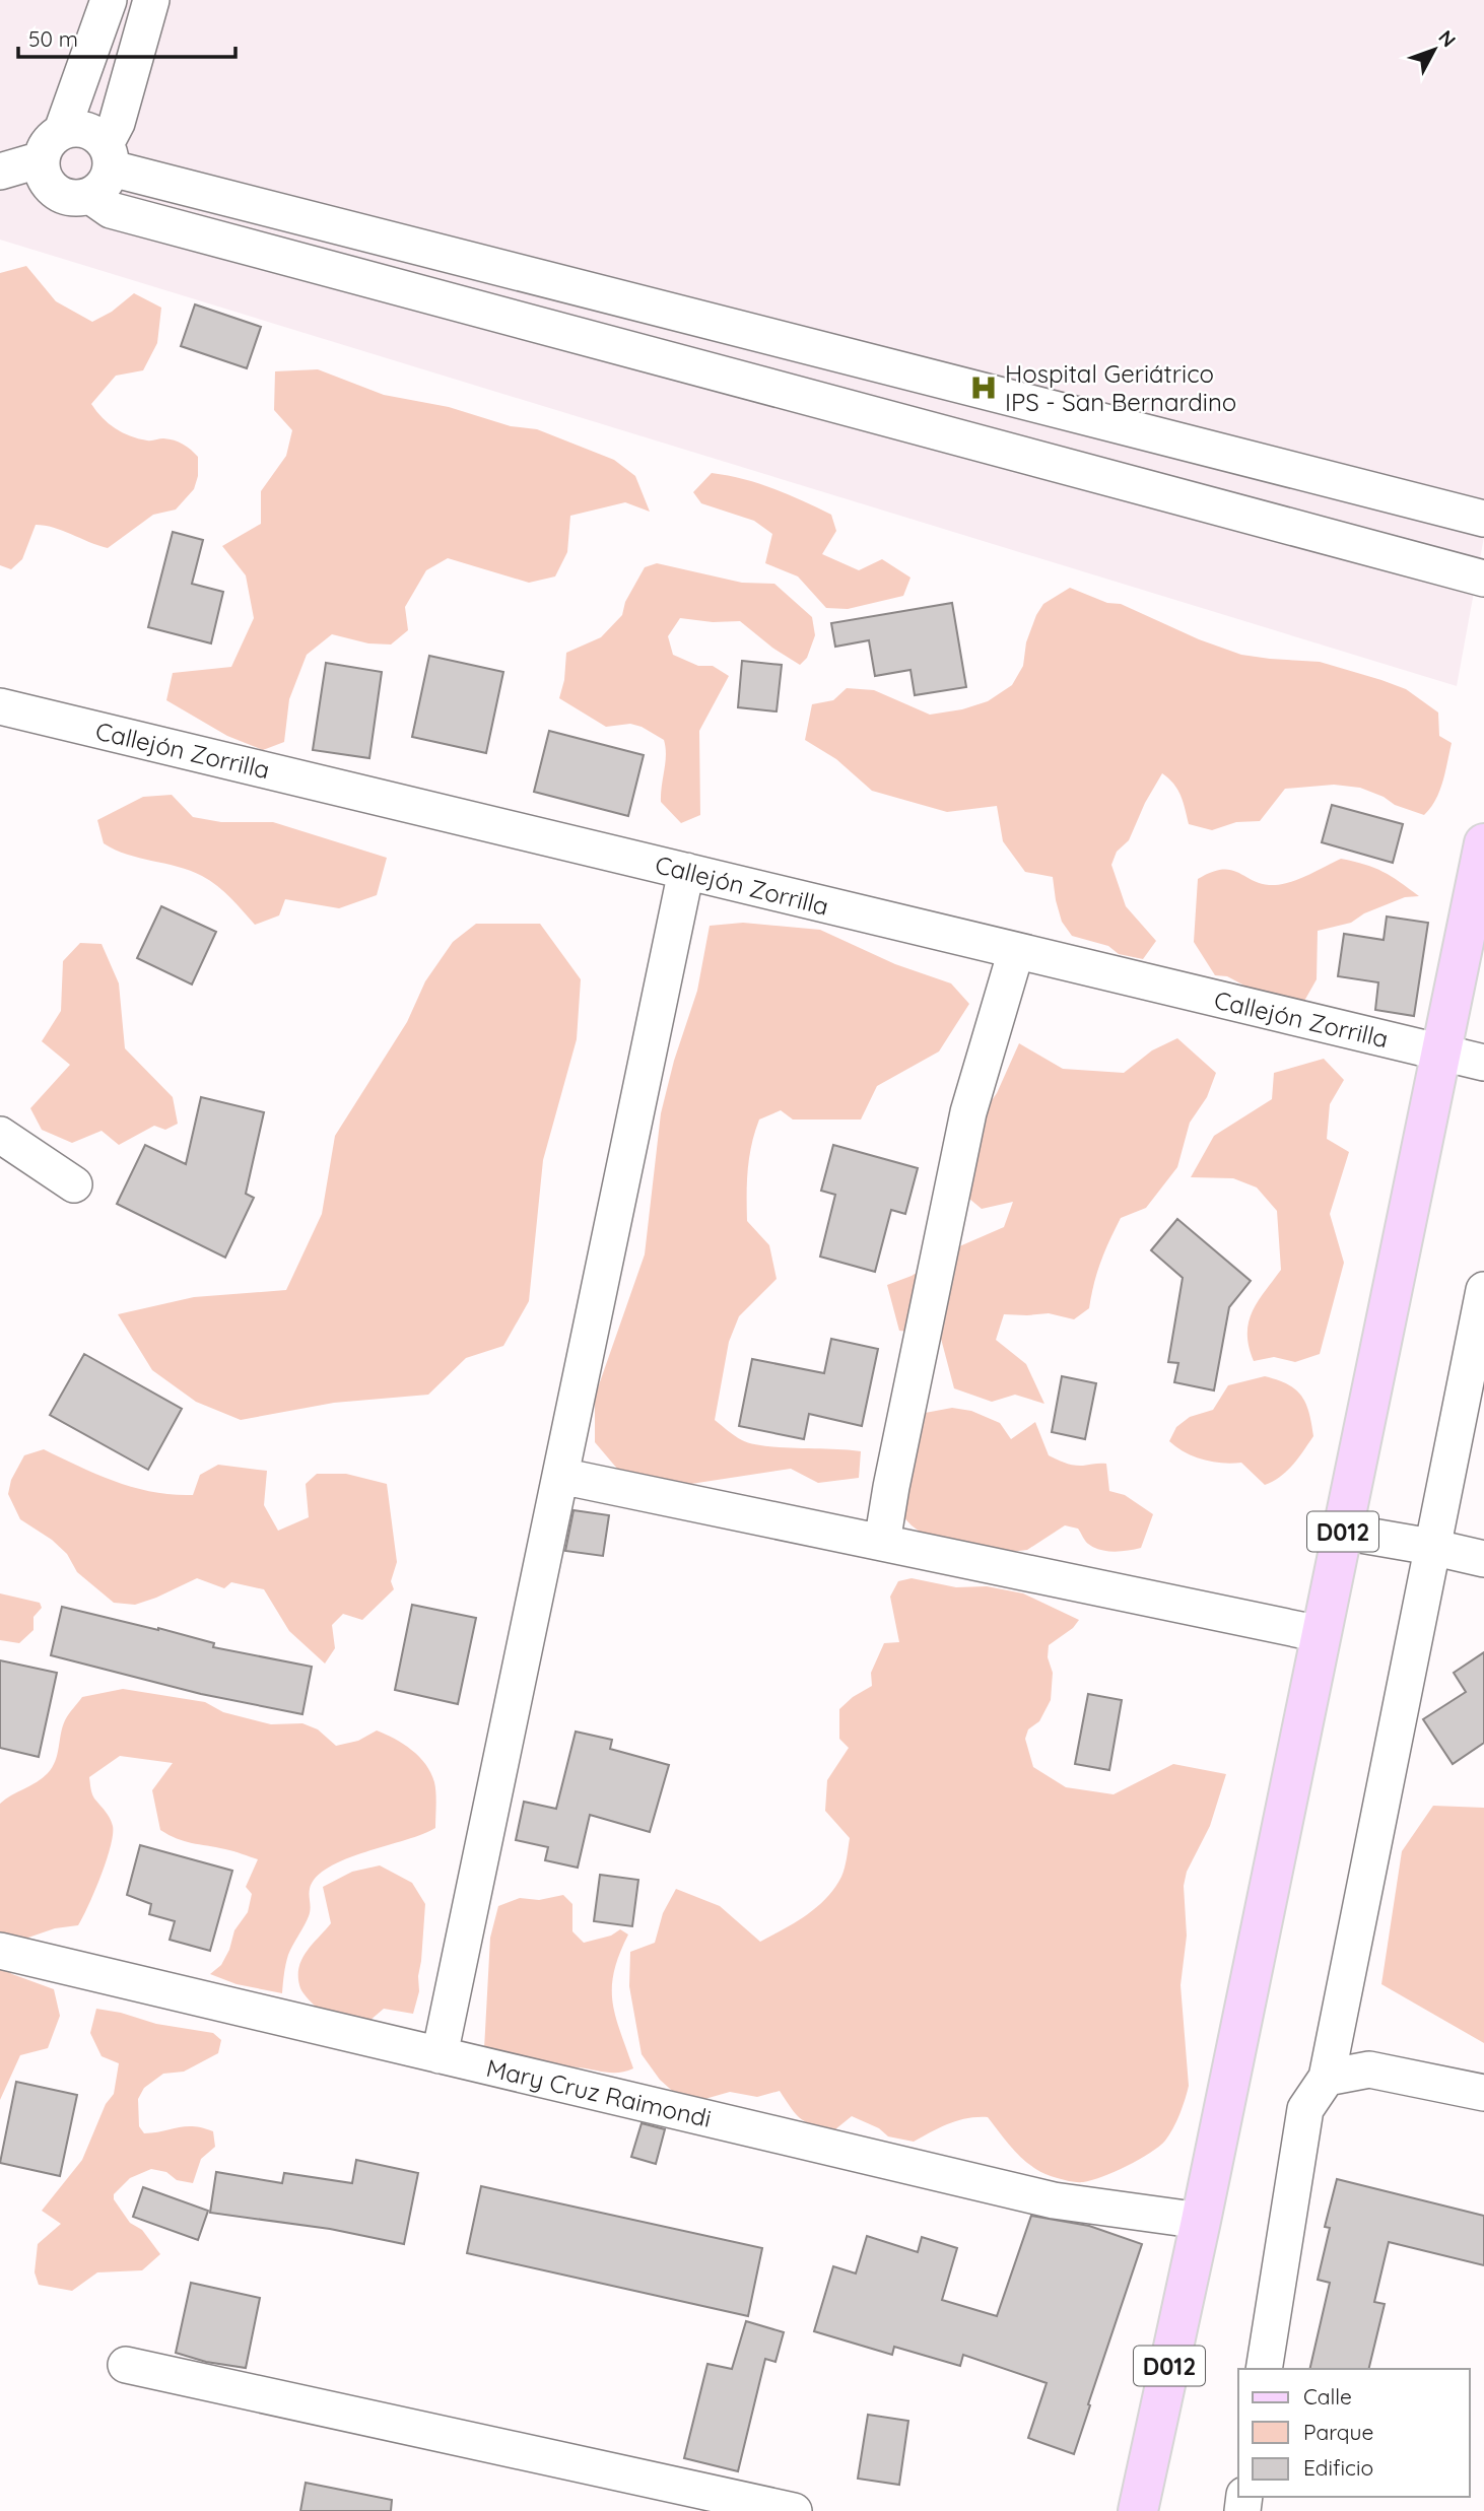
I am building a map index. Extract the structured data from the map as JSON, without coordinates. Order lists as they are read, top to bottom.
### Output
{
  "streets": {
    "main road": ["D012"],
    "street": ["Callejón Zorrilla", "Mary Cruz Raimondi"]
  },
  "crossings": [
    ["Callejón Zorrilla", "D012"],
    ["D012", "Mary Cruz Raimondi"]
  ],
  "places": {
    "hospital": ["Hospital Geriátrico IPS - San Bernardino"]
  },
  "legend": ["Calle", "Parque", "Edificio"],
  "scale_bar": "50 m",
  "north": "top right"
}
